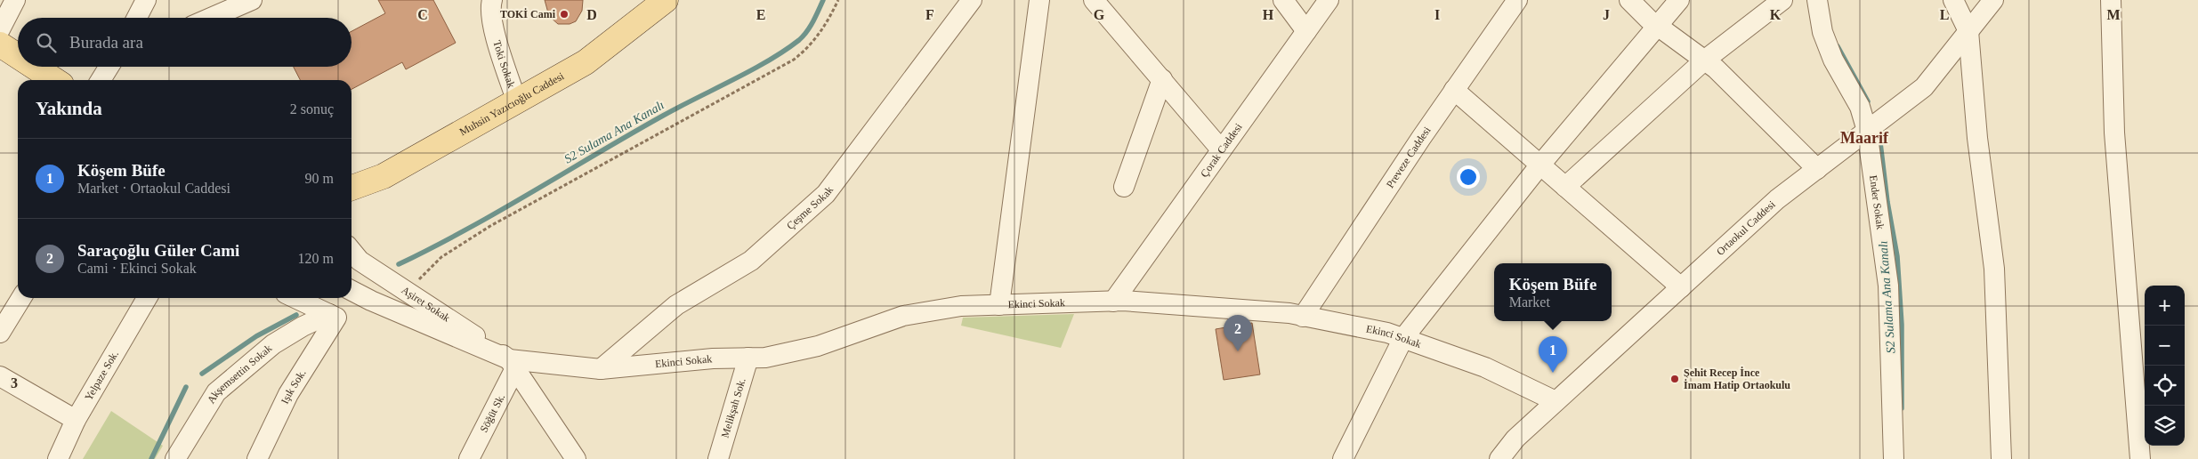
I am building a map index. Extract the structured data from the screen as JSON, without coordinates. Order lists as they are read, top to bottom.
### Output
{
  "streets": {
    "main road": ["Muhsin Yazıcıoğlu Caddesi"],
    "street": [
      "Toki Sokak",
      "Çorak Caddesi",
      "Preveze Caddesi",
      "Ender Sokak",
      "Çeşme Sokak",
      "Ortaokul Caddesi",
      "Aşiret Sokak",
      "Ekinci Sokak",
      "Akşemsettin Sokak",
      "Yelpaze Sok.",
      "Işık Sok.",
      "Melikşah Sok.",
      "Söğüt Sk."
    ]
  },
  "crossings": [
    ["Toki Sokak", "Muhsin Yazıcıoğlu Caddesi"],
    ["Çorak Caddesi", "Ekinci Sokak"],
    ["Preveze Caddesi", "Ekinci Sokak"],
    ["Ender Sokak", "Ortaokul Caddesi"],
    ["Çeşme Sokak", "Ekinci Sokak"],
    ["Ortaokul Caddesi", "Ekinci Sokak"],
    ["Aşiret Sokak", "Ekinci Sokak"],
    ["Aşiret Sokak", "Söğüt Sk."],
    ["Ekinci Sokak", "Melikşah Sok."],
    ["Ekinci Sokak", "Söğüt Sk."],
    ["Akşemsettin Sokak", "Işık Sok."]
  ],
  "districts": ["Maarif"],
  "water": ["S2 Sulama Ana Kanalı"],
  "places": ["TOKİ Cami", "Şehit Recep İnce İmam Hatip Ortaokulu"],
  "page": {
    "search": "Burada ara",
    "heading": ["Yakında", "2 sonuç"],
    "list": [
      {
        "mark": "1",
        "name": "Köşem Büfe",
        "note": "Market · Ortaokul Caddesi",
        "value": "90 m"
      },
      {
        "mark": "2",
        "name": "Saraçoğlu Güler Cami",
        "note": "Cami · Ekinci Sokak",
        "value": "120 m"
      }
    ],
    "popup": ["Köşem Büfe", "Market"],
    "map_buttons": ["+", "−"],
    "pins": ["2", "1"]
  },
  "grid": {
    "columns": [
      "C",
      "D",
      "E",
      "F",
      "G",
      "H",
      "I",
      "J",
      "K",
      "L",
      "M"
    ],
    "rows": ["3"]
  }
}
